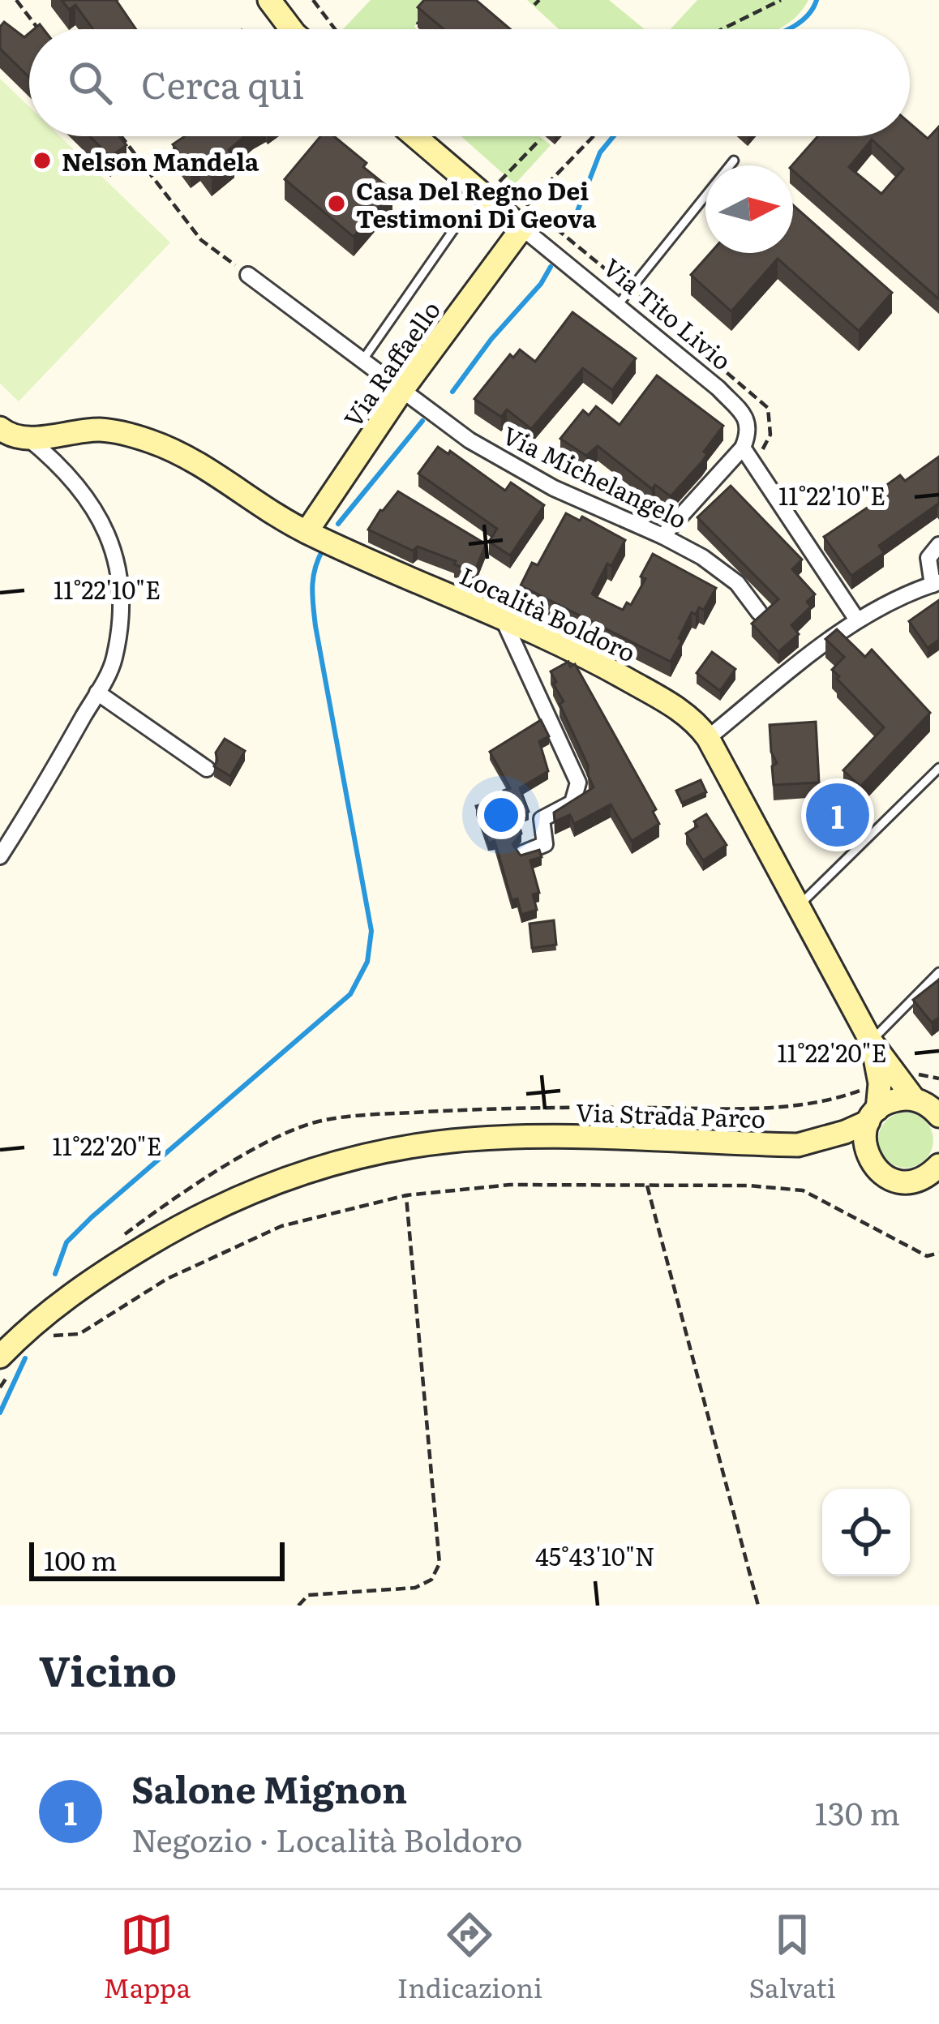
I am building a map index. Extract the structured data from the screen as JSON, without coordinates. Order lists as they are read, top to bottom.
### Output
{
  "streets": {
    "street": [
      "Via Tito Livio",
      "Via Raffaello",
      "Via Michelangelo",
      "Località Boldoro",
      "Via Strada Parco"
    ]
  },
  "crossings": [
    ["Via Tito Livio", "Via Raffaello"],
    ["Via Raffaello", "Via Michelangelo"],
    ["Via Raffaello", "Località Boldoro"],
    ["Località Boldoro", "Via Strada Parco"]
  ],
  "places": ["Nelson Mandela", "Casa Del Regno Dei Testimoni Di Geova"],
  "scale_bar": "100 m",
  "north": "right",
  "page": {
    "search": "Cerca qui",
    "pins": "1",
    "scale": "100 m",
    "heading": "Vicino",
    "list": [
      {
        "mark": "1",
        "name": "Salone Mignon",
        "note": "Negozio · Località Boldoro",
        "value": "130 m"
      }
    ],
    "nav": ["Mappa", "Indicazioni", "Salvati"]
  },
  "coordinates": ["11°22'10\"E", "11°22'20\"E", "45°43'10\"N"]
}
